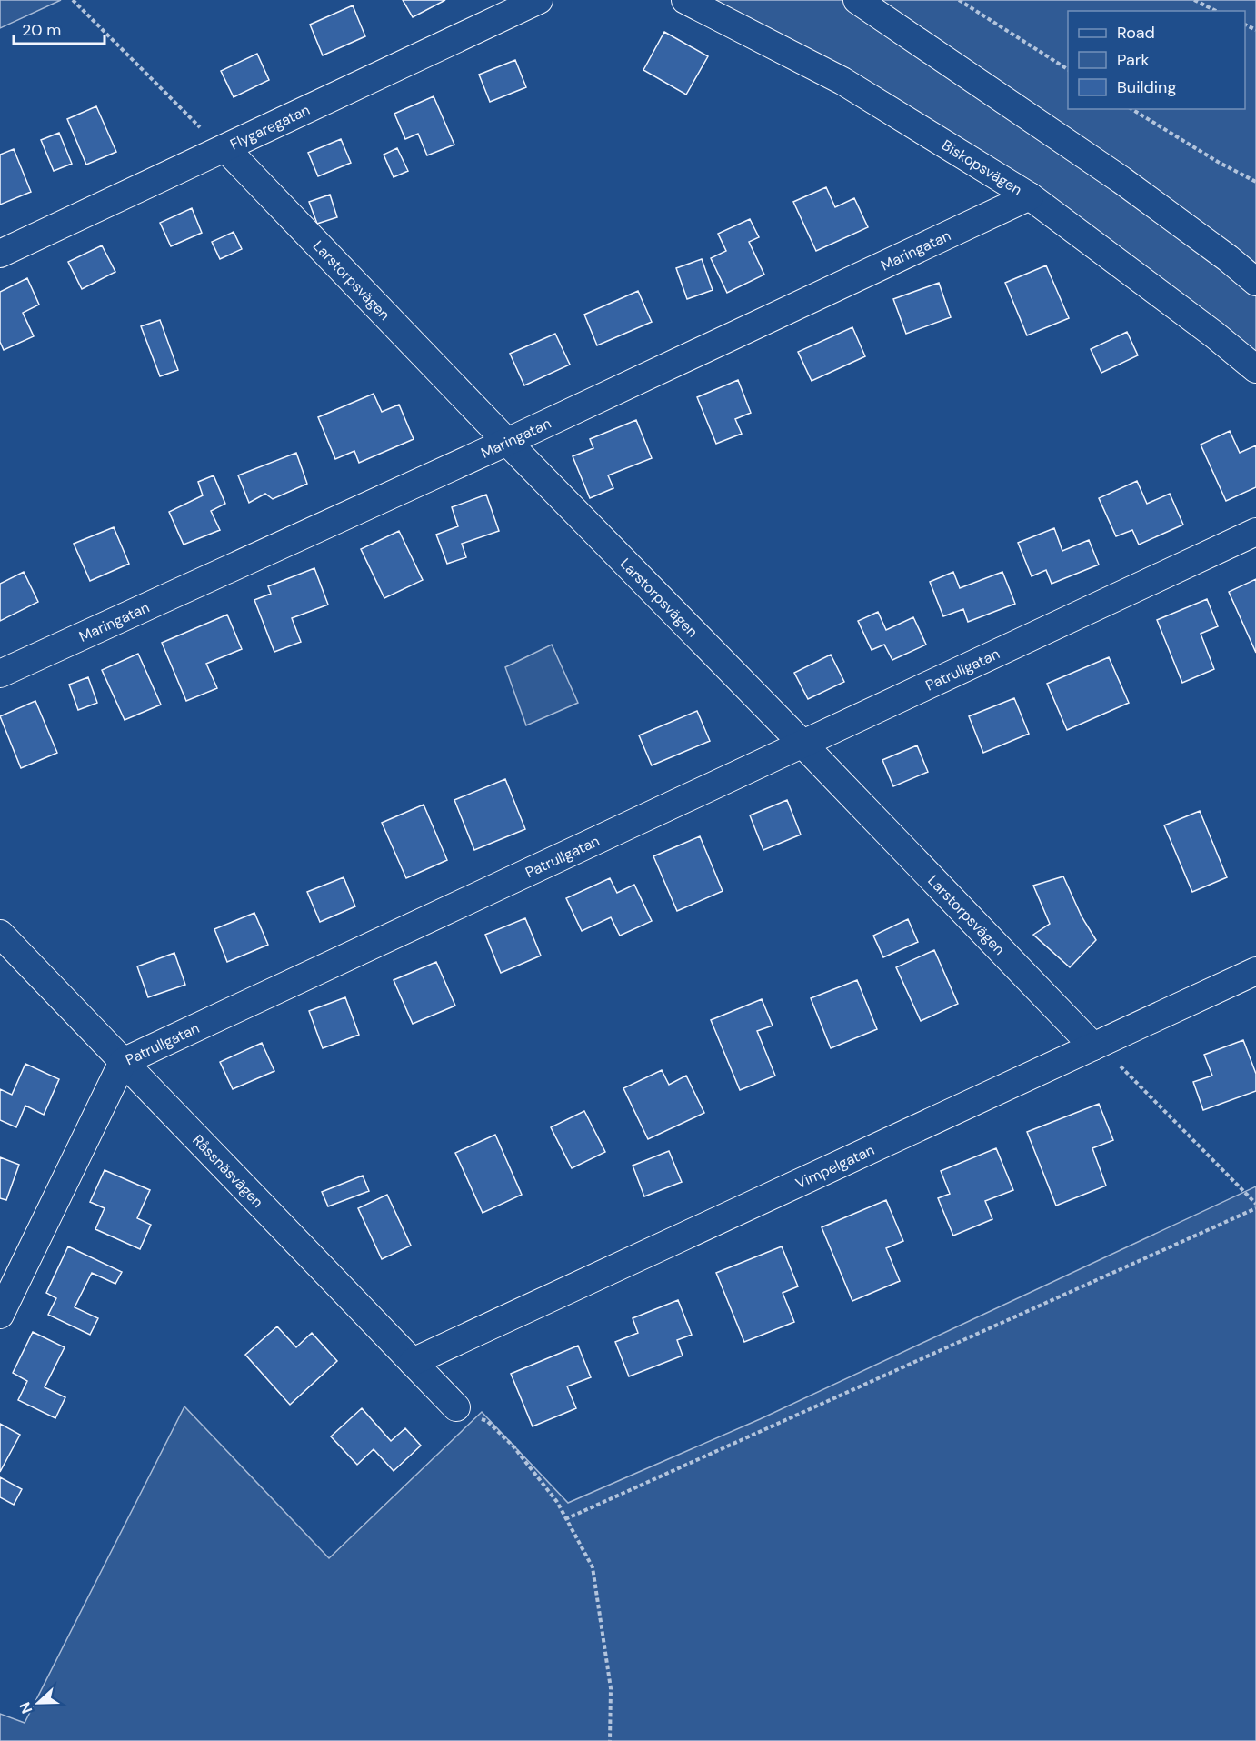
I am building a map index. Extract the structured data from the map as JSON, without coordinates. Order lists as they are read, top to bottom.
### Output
{
  "streets": {
    "street": [
      "Flygaregatan",
      "Biskopsvägen",
      "Maringatan",
      "Larstorpsvägen",
      "Patrullgatan",
      "Vimpelgatan",
      "Råssnäsvägen"
    ]
  },
  "crossings": [
    ["Flygaregatan", "Larstorpsvägen"],
    ["Biskopsvägen", "Maringatan"],
    ["Maringatan", "Larstorpsvägen"],
    ["Larstorpsvägen", "Patrullgatan"],
    ["Larstorpsvägen", "Vimpelgatan"],
    ["Patrullgatan", "Råssnäsvägen"],
    ["Vimpelgatan", "Råssnäsvägen"]
  ],
  "legend": ["Road", "Park", "Building"],
  "scale_bar": "20 m",
  "north": "left"
}
